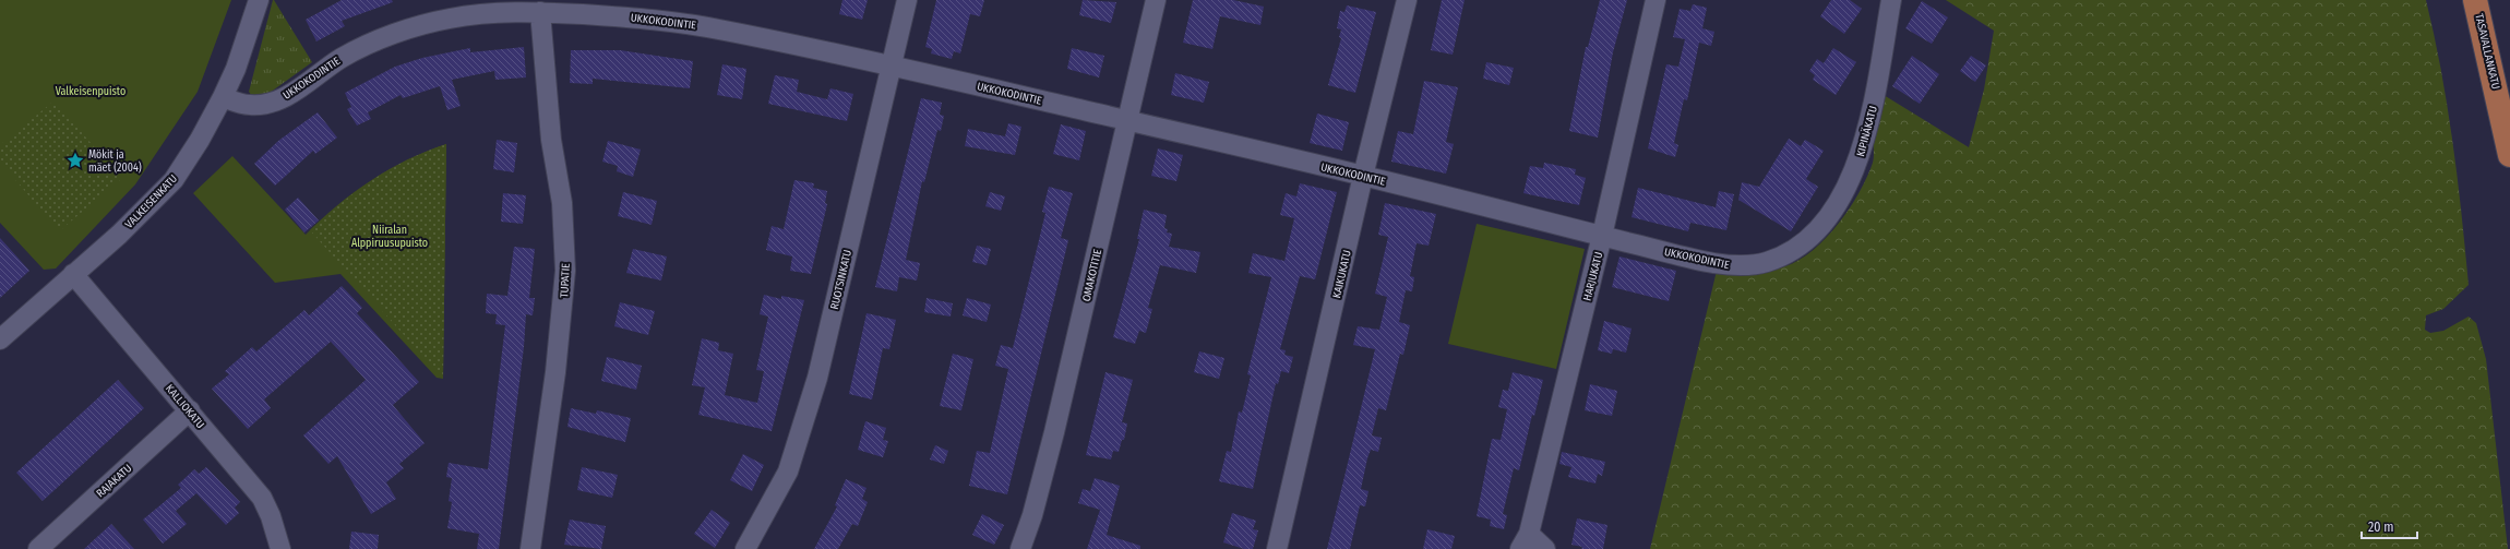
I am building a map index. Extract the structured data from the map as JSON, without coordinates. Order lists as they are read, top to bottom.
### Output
{
  "streets": {
    "main road": ["TASAVALLANKATU"],
    "street": [
      "UKKOKODINTIE",
      "KIPINÄKATU",
      "VALKEISENKATU",
      "KAIKUKATU",
      "OMAKOTITIE",
      "HARJUKATU",
      "RUOTSINKATU",
      "TUPATIE",
      "KALLIOKATU",
      "RAJAKATU"
    ]
  },
  "crossings": [
    ["UKKOKODINTIE", "KIPINÄKATU"],
    ["UKKOKODINTIE", "VALKEISENKATU"],
    ["UKKOKODINTIE", "KAIKUKATU"],
    ["UKKOKODINTIE", "OMAKOTITIE"],
    ["UKKOKODINTIE", "HARJUKATU"],
    ["UKKOKODINTIE", "RUOTSINKATU"],
    ["UKKOKODINTIE", "TUPATIE"],
    ["VALKEISENKATU", "KALLIOKATU"],
    ["KALLIOKATU", "RAJAKATU"]
  ],
  "parks": ["Valkeisenpuisto", "Niiralan Alppiruusupuisto"],
  "places": {
    "place": ["Mökit ja mäet (2004)"]
  },
  "scale_bar": "20 m"
}
